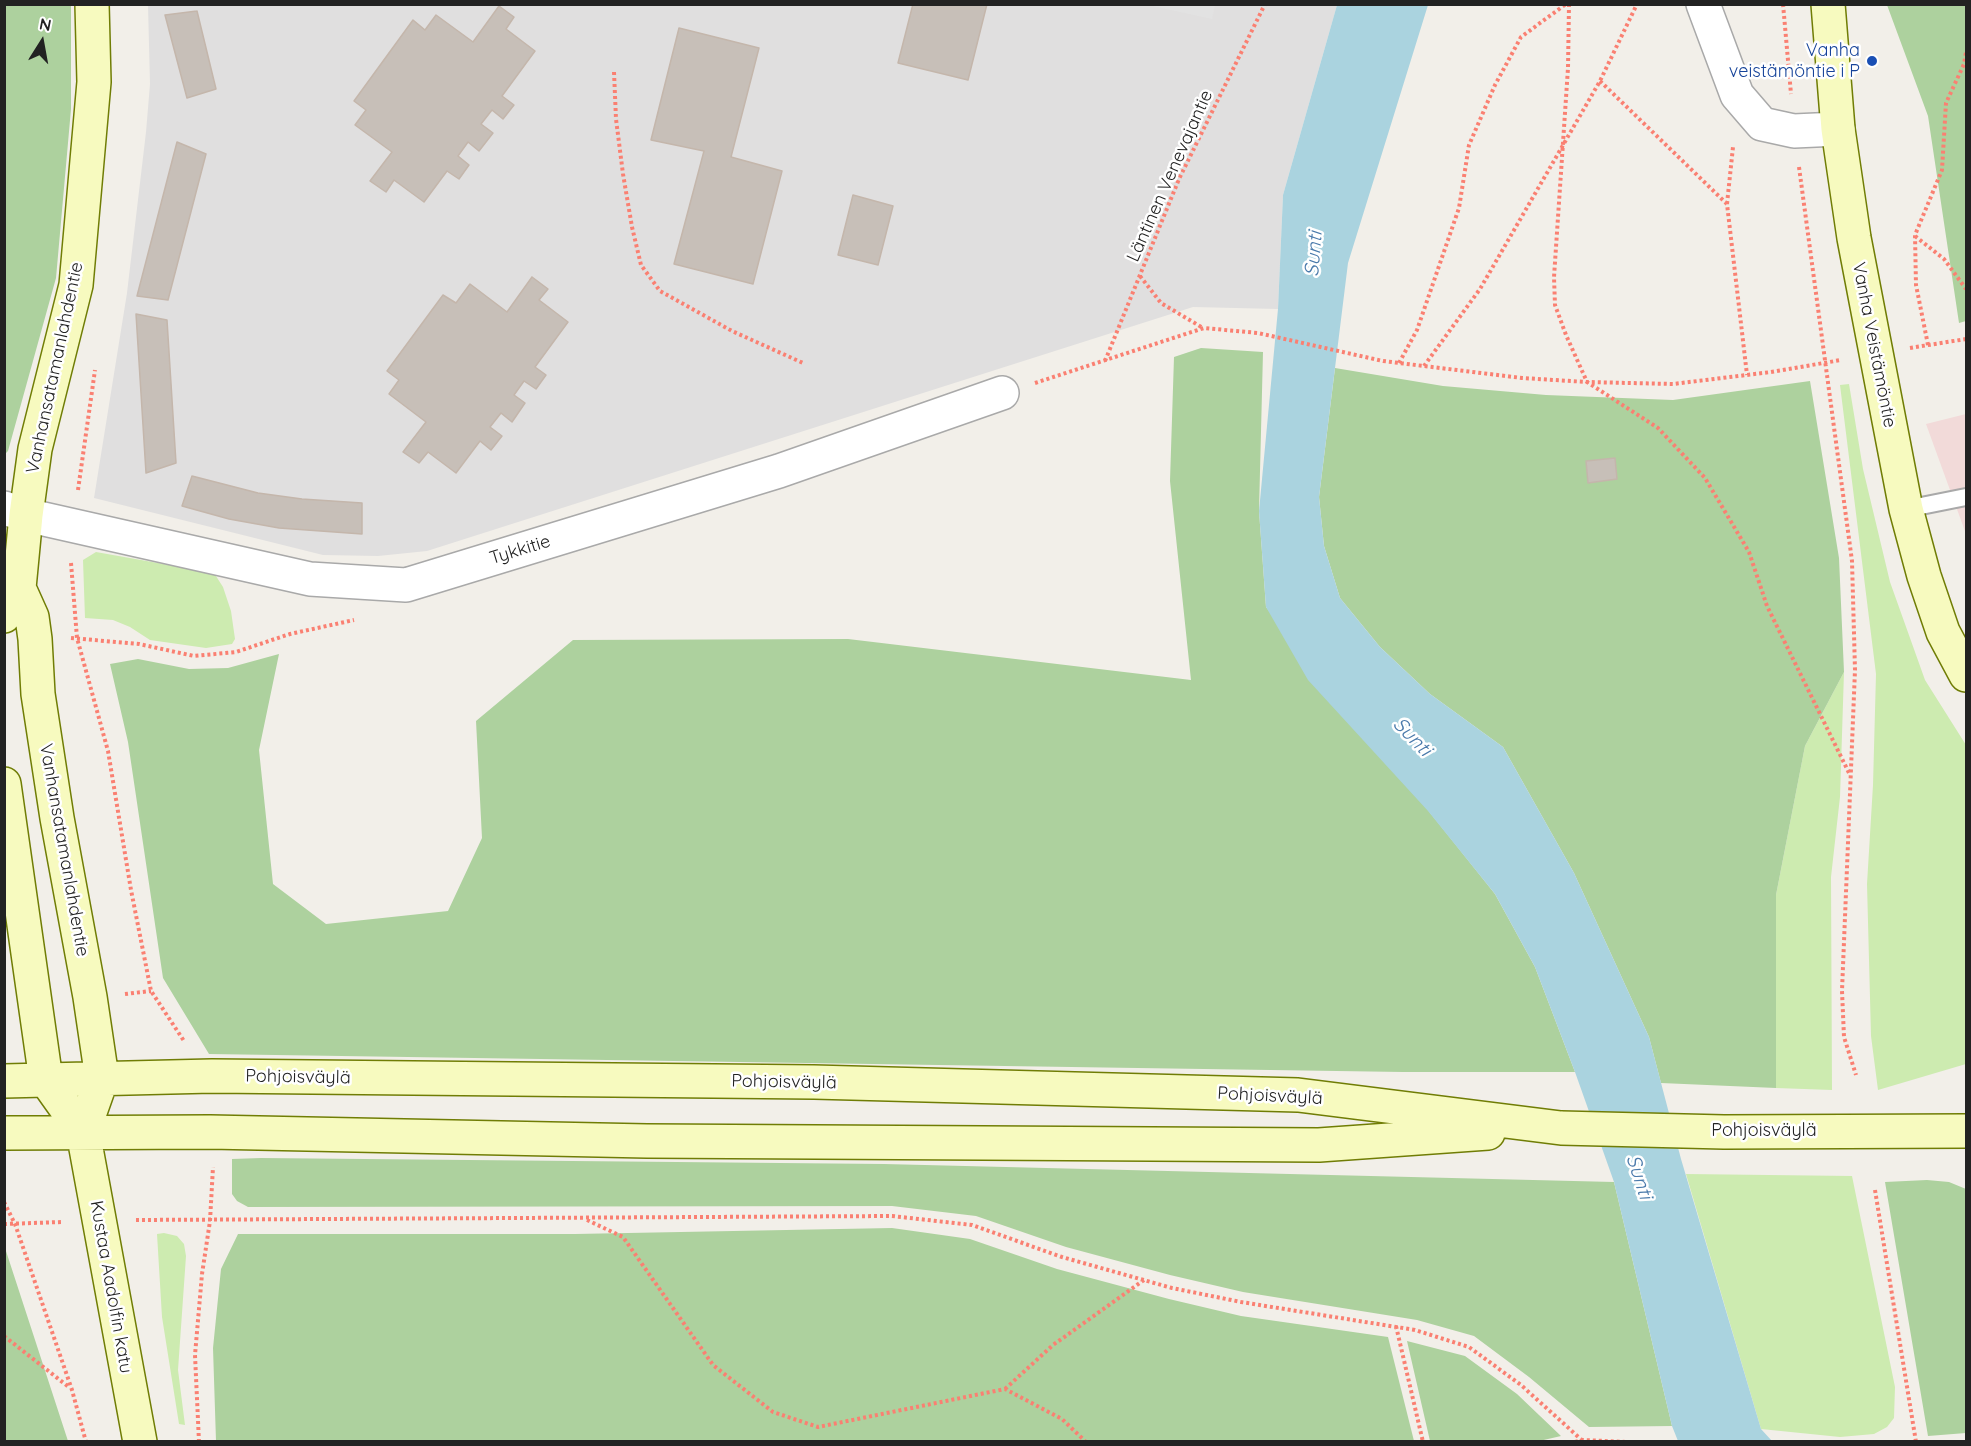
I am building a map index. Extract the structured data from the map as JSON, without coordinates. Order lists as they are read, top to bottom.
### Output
{
  "streets": {
    "main road": [
      "Vanha Veistämöntie",
      "Vanhansatamanlahdentie",
      "Pohjoisväylä",
      "Kustaa Aadolfin katu"
    ],
    "street": ["Tykkitie"],
    "path": ["Läntinen Venevajantie"]
  },
  "crossings": [
    ["Vanhansatamanlahdentie", "Tykkitie"],
    ["Vanhansatamanlahdentie", "Pohjoisväylä"],
    ["Pohjoisväylä", "Kustaa Aadolfin katu"]
  ],
  "water": ["Sunti"],
  "places": ["Vanha veistämöntie i P"],
  "north": "top"
}
